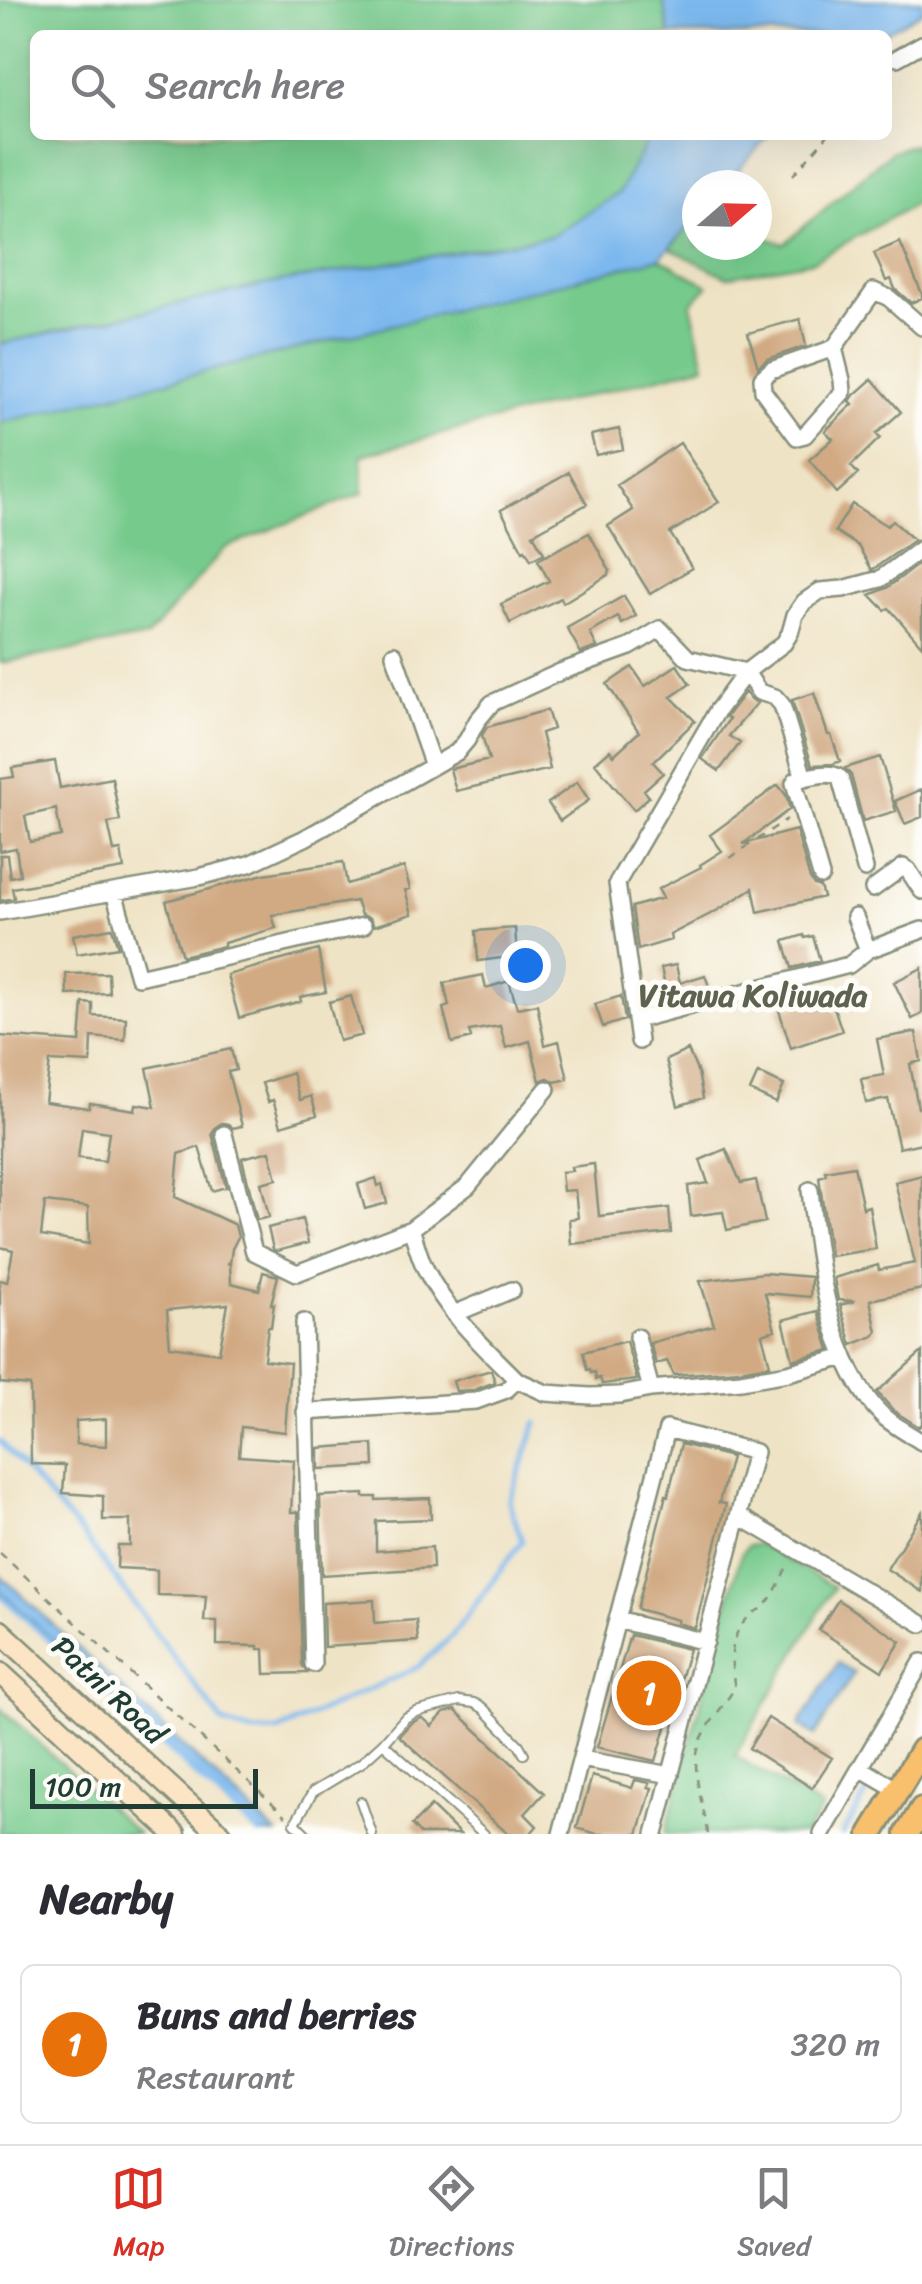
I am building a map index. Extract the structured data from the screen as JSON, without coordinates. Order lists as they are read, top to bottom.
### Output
{
  "streets": {
    "main road": ["Patni Road"]
  },
  "districts": ["Vitawa Koliwada"],
  "scale_bar": "100 m",
  "north": "right",
  "page": {
    "search": "Search here",
    "pins": "1",
    "scale": "100 m",
    "heading": "Nearby",
    "list": [
      {
        "mark": "1",
        "name": "Buns and berries",
        "note": "Restaurant",
        "value": "320 m"
      }
    ],
    "nav": ["Map", "Directions", "Saved"]
  }
}
